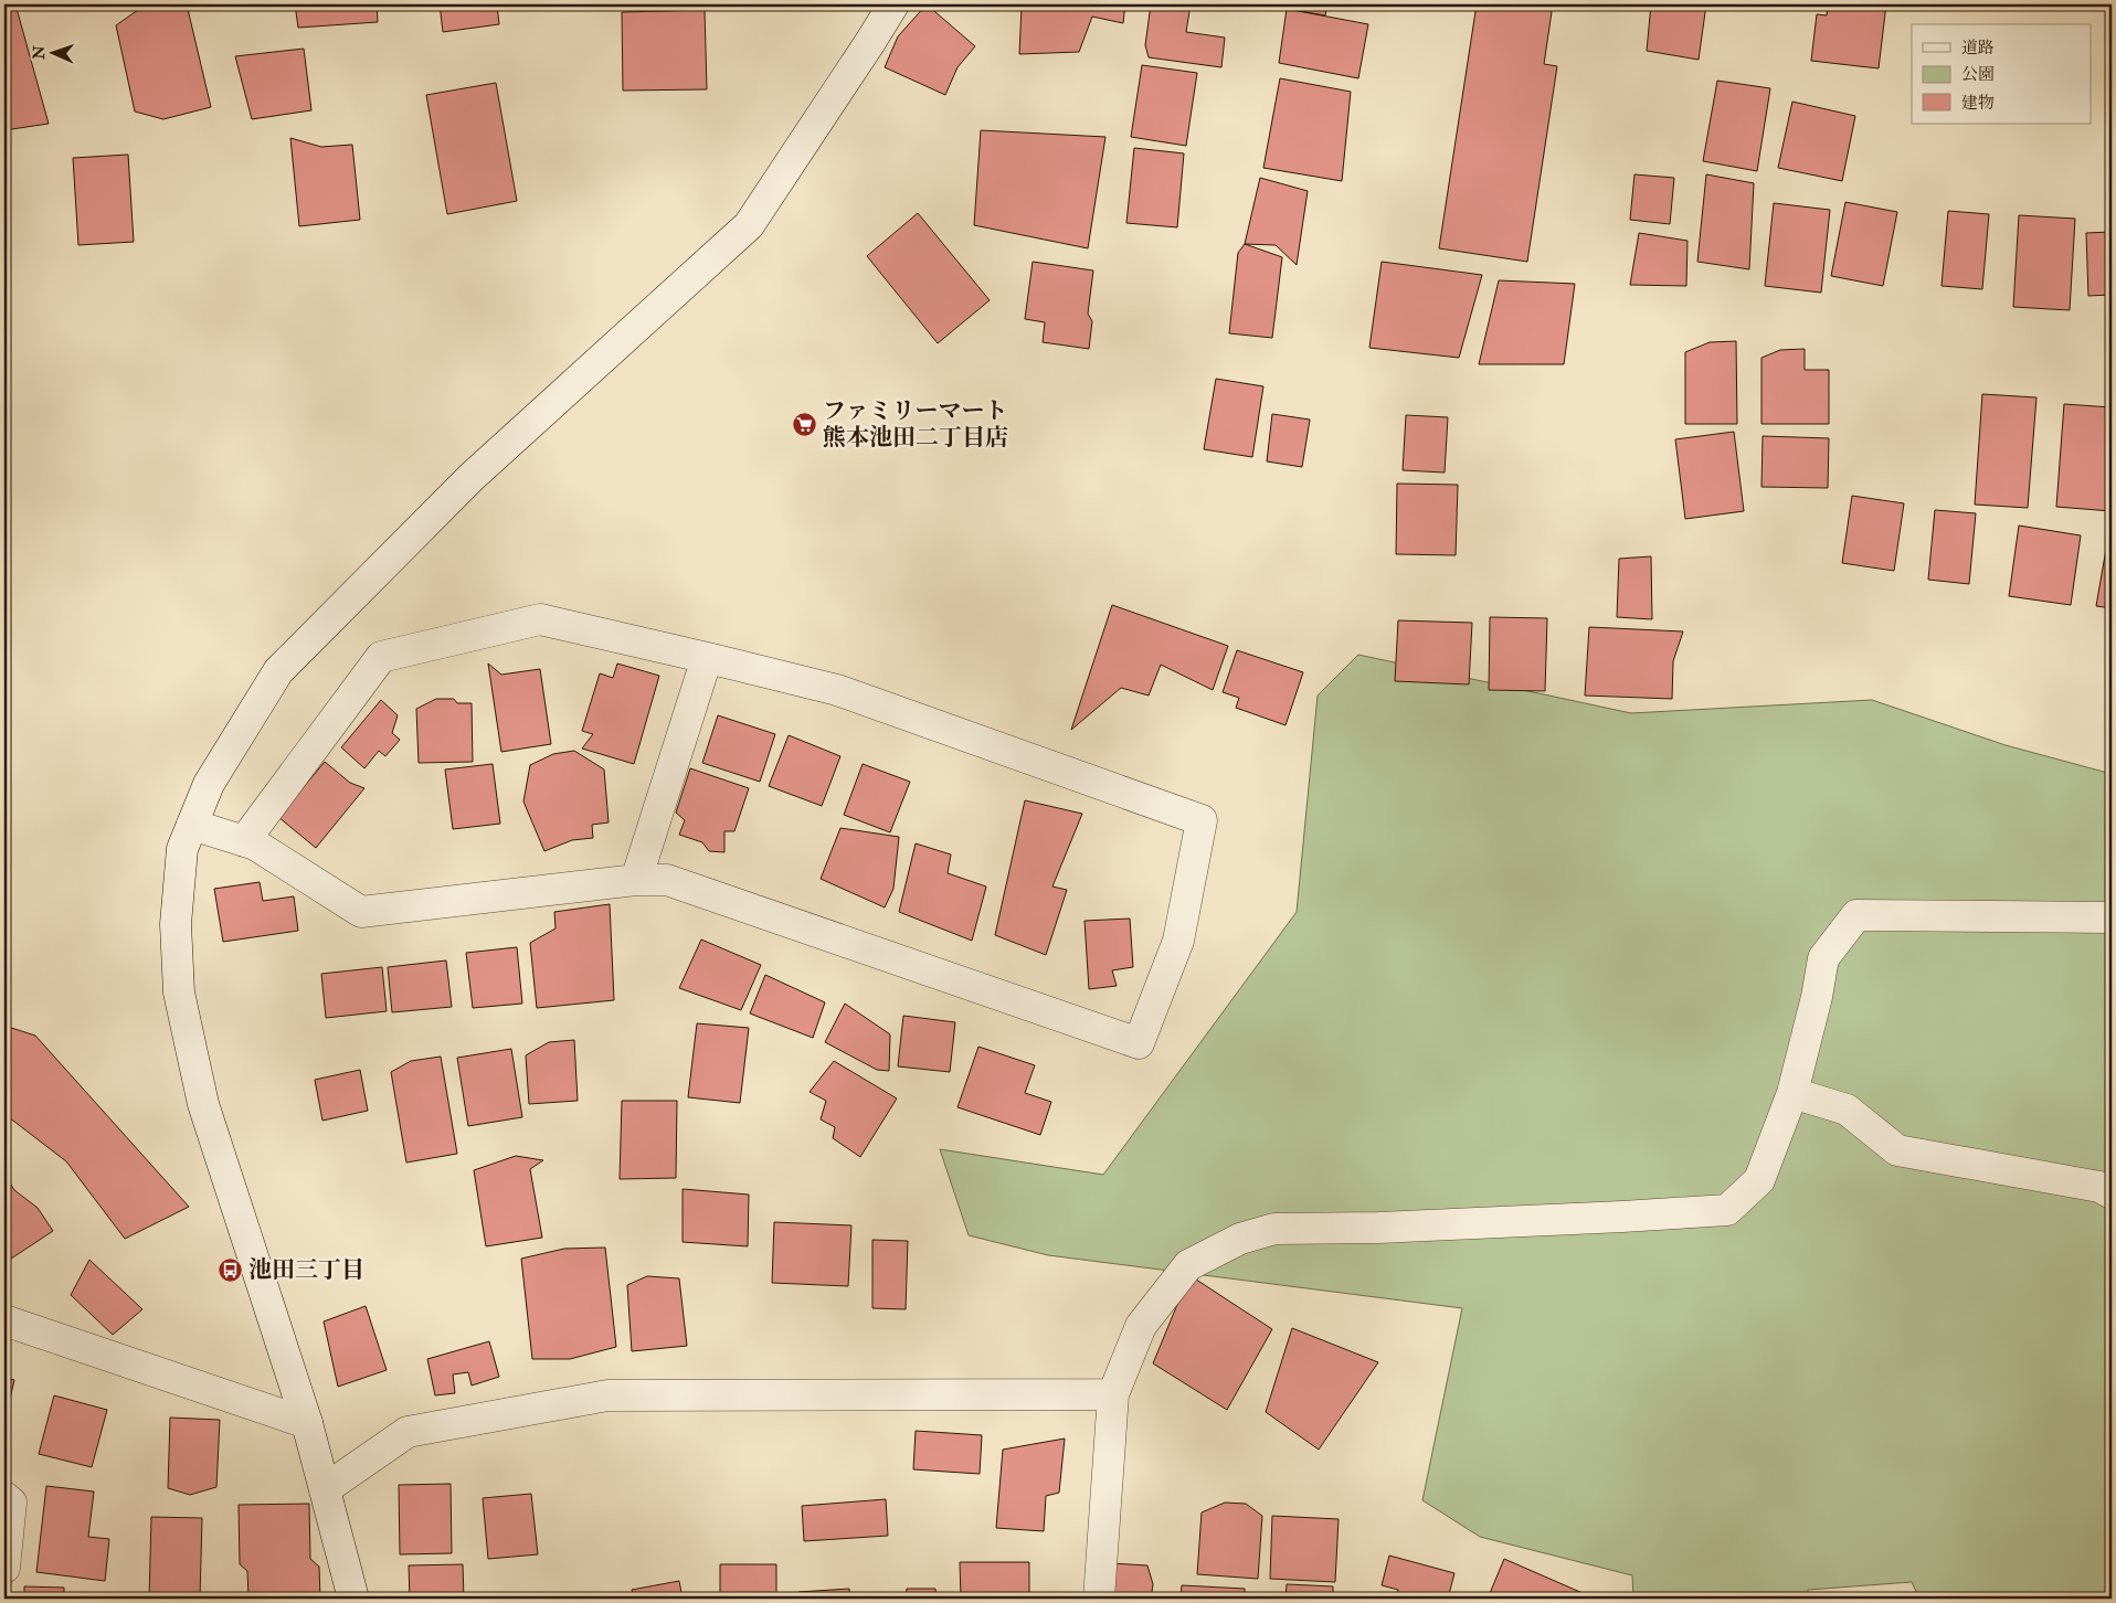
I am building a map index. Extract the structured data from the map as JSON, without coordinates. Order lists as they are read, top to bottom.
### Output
{
  "places": {
    "supermarket": ["ファミリーマート 熊本池田二丁目店"],
    "bus stop": ["池田三丁目"]
  },
  "legend": ["道路", "公園", "建物"],
  "north": "left"
}
